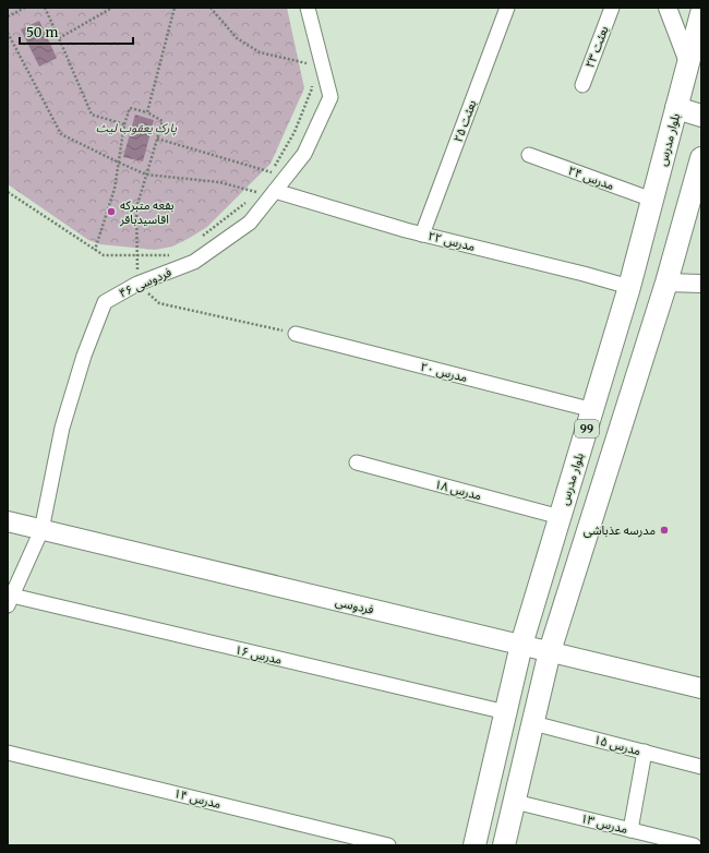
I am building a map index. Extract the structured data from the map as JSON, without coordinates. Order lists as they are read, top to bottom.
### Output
{
  "streets": {
    "main road": ["بلوار مدرس", "99", "فردوسی"],
    "street": [
      "بعثت ۲۳",
      "بعثت ۲۵",
      "مدرس ۲۴",
      "مدرس ۲۲",
      "فردوسی ۴۶",
      "مدرس ۲۰",
      "مدرس ۱۸",
      "مدرس ۱۶",
      "مدرس ۱۵",
      "مدرس ۱۴",
      "مدرس ۱۳"
    ]
  },
  "crossings": [
    ["بعثت ۲۵", "مدرس ۲۲"],
    ["بلوار مدرس", "مدرس ۲۴"],
    ["بلوار مدرس", "مدرس ۲۲"],
    ["بلوار مدرس", "مدرس ۲۰"],
    ["بلوار مدرس", "مدرس ۱۸"],
    ["بلوار مدرس", "فردوسی"],
    ["بلوار مدرس", "مدرس ۱۶"],
    ["مدرس ۲۲", "فردوسی ۴۶"],
    ["فردوسی ۴۶", "فردوسی"],
    ["فردوسی ۴۶", "مدرس ۱۶"],
    ["99", "فردوسی"],
    ["99", "مدرس ۱۵"],
    ["99", "مدرس ۱۳"]
  ],
  "parks": ["پارک یعقوب لیث"],
  "places": ["بقعه متبرکه اقاسیدباقر", "مدرسه عذباشی"],
  "scale_bar": "50 m"
}
